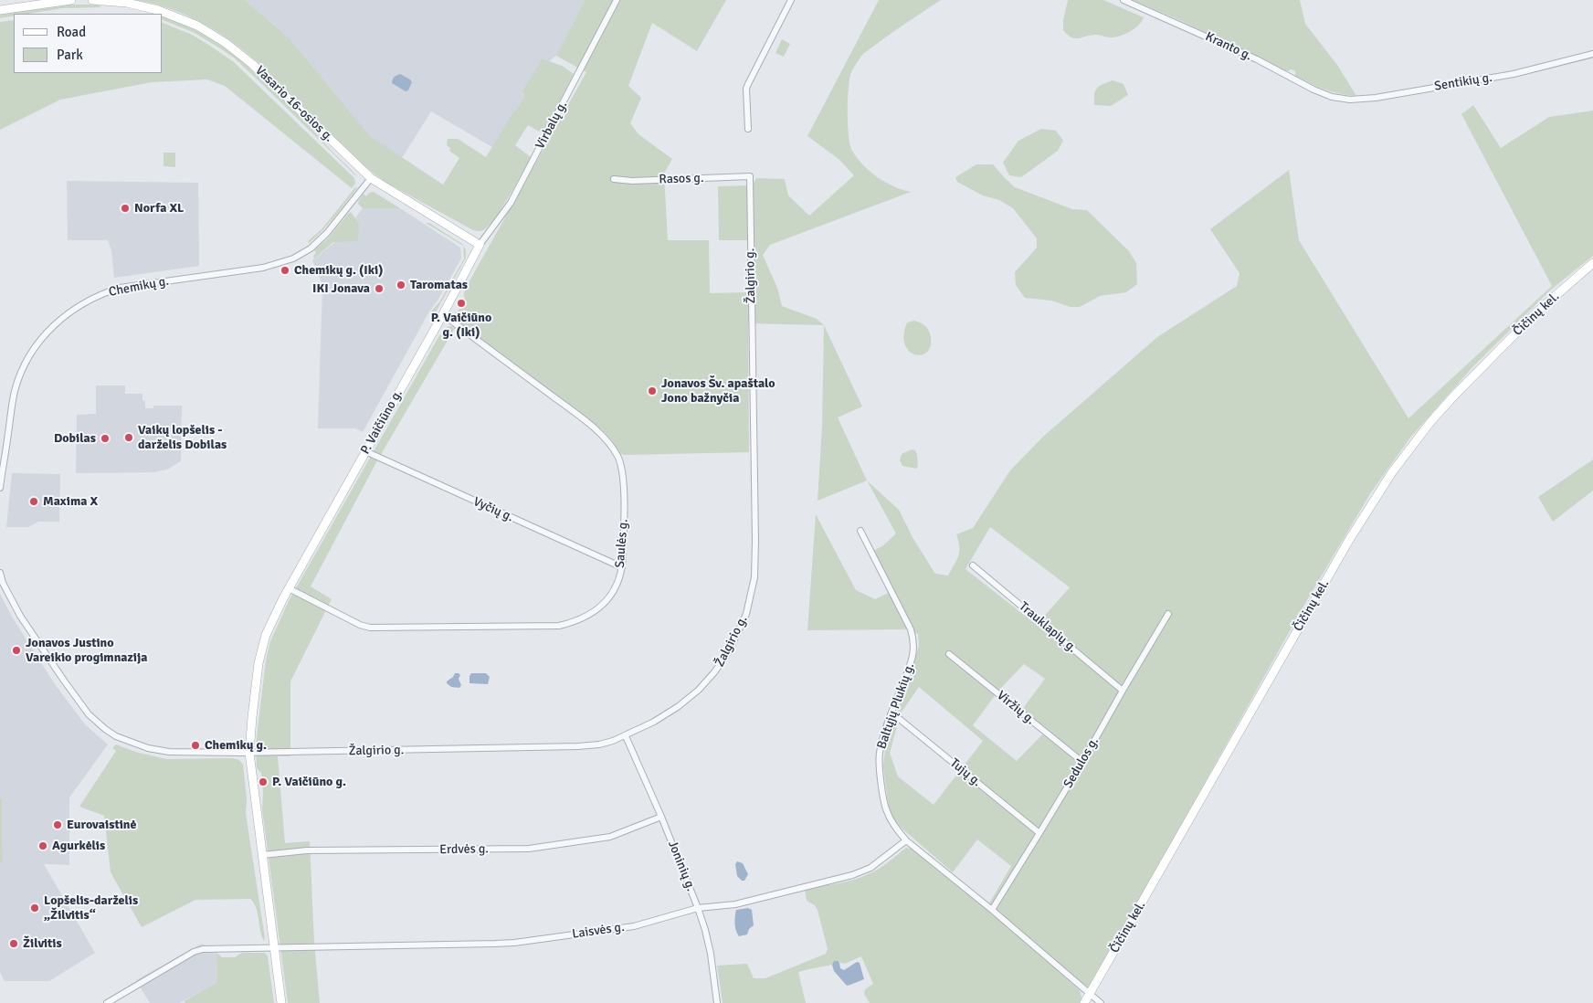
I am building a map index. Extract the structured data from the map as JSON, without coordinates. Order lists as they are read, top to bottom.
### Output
{
  "streets": {
    "main road": ["Vasario 16-osios g.", "Čičinų kel.", "P. Vaičiūno g."],
    "street": [
      "Kranto g.",
      "Sentikių g.",
      "Virbalų g.",
      "Rasos g.",
      "Žalgirio g.",
      "Chemikų g.",
      "Vyčių g.",
      "Saulės g.",
      "Trauklapių g.",
      "Baltųjų Plukių g.",
      "Viržių g.",
      "Sedulos g.",
      "Tujų g.",
      "Erdvės g.",
      "Joninių g.",
      "Laisvės g."
    ]
  },
  "crossings": [
    ["Kranto g.", "Sentikių g."],
    ["Vasario 16-osios g.", "Virbalų g."],
    ["Vasario 16-osios g.", "Chemikų g."],
    ["Vasario 16-osios g.", "P. Vaičiūno g."],
    ["Virbalų g.", "P. Vaičiūno g."],
    ["Rasos g.", "Žalgirio g."],
    ["Žalgirio g.", "P. Vaičiūno g."],
    ["Žalgirio g.", "Joninių g."],
    ["Čičinų kel.", "Baltųjų Plukių g."],
    ["P. Vaičiūno g.", "Vyčių g."],
    ["P. Vaičiūno g.", "Saulės g."],
    ["P. Vaičiūno g.", "Erdvės g."],
    ["P. Vaičiūno g.", "Laisvės g."],
    ["Vyčių g.", "Saulės g."],
    ["Trauklapių g.", "Sedulos g."],
    ["Baltųjų Plukių g.", "Sedulos g."],
    ["Baltųjų Plukių g.", "Tujų g."],
    ["Baltųjų Plukių g.", "Laisvės g."],
    ["Viržių g.", "Sedulos g."],
    ["Sedulos g.", "Tujų g."],
    ["Erdvės g.", "Joninių g."],
    ["Joninių g.", "Laisvės g."]
  ],
  "places": [
    "Norfa XL",
    "Chemikų g. (Iki)",
    "Taromatas",
    "IKI Jonava",
    "P. Vaičiūno g. (Iki)",
    "Jonavos Šv. apaštalo Jono bažnyčia",
    "Vaikų lopšelis - darželis Dobilas",
    "Dobilas",
    "Maxima X",
    "Jonavos Justino Vareikio progimnazija",
    "Chemikų g.",
    "P. Vaičiūno g.",
    "Eurovaistinė",
    "Agurkėlis",
    "Lopšelis-darželis „Žilvitis“",
    "Žilvitis"
  ],
  "legend": ["Road", "Park"]
}
